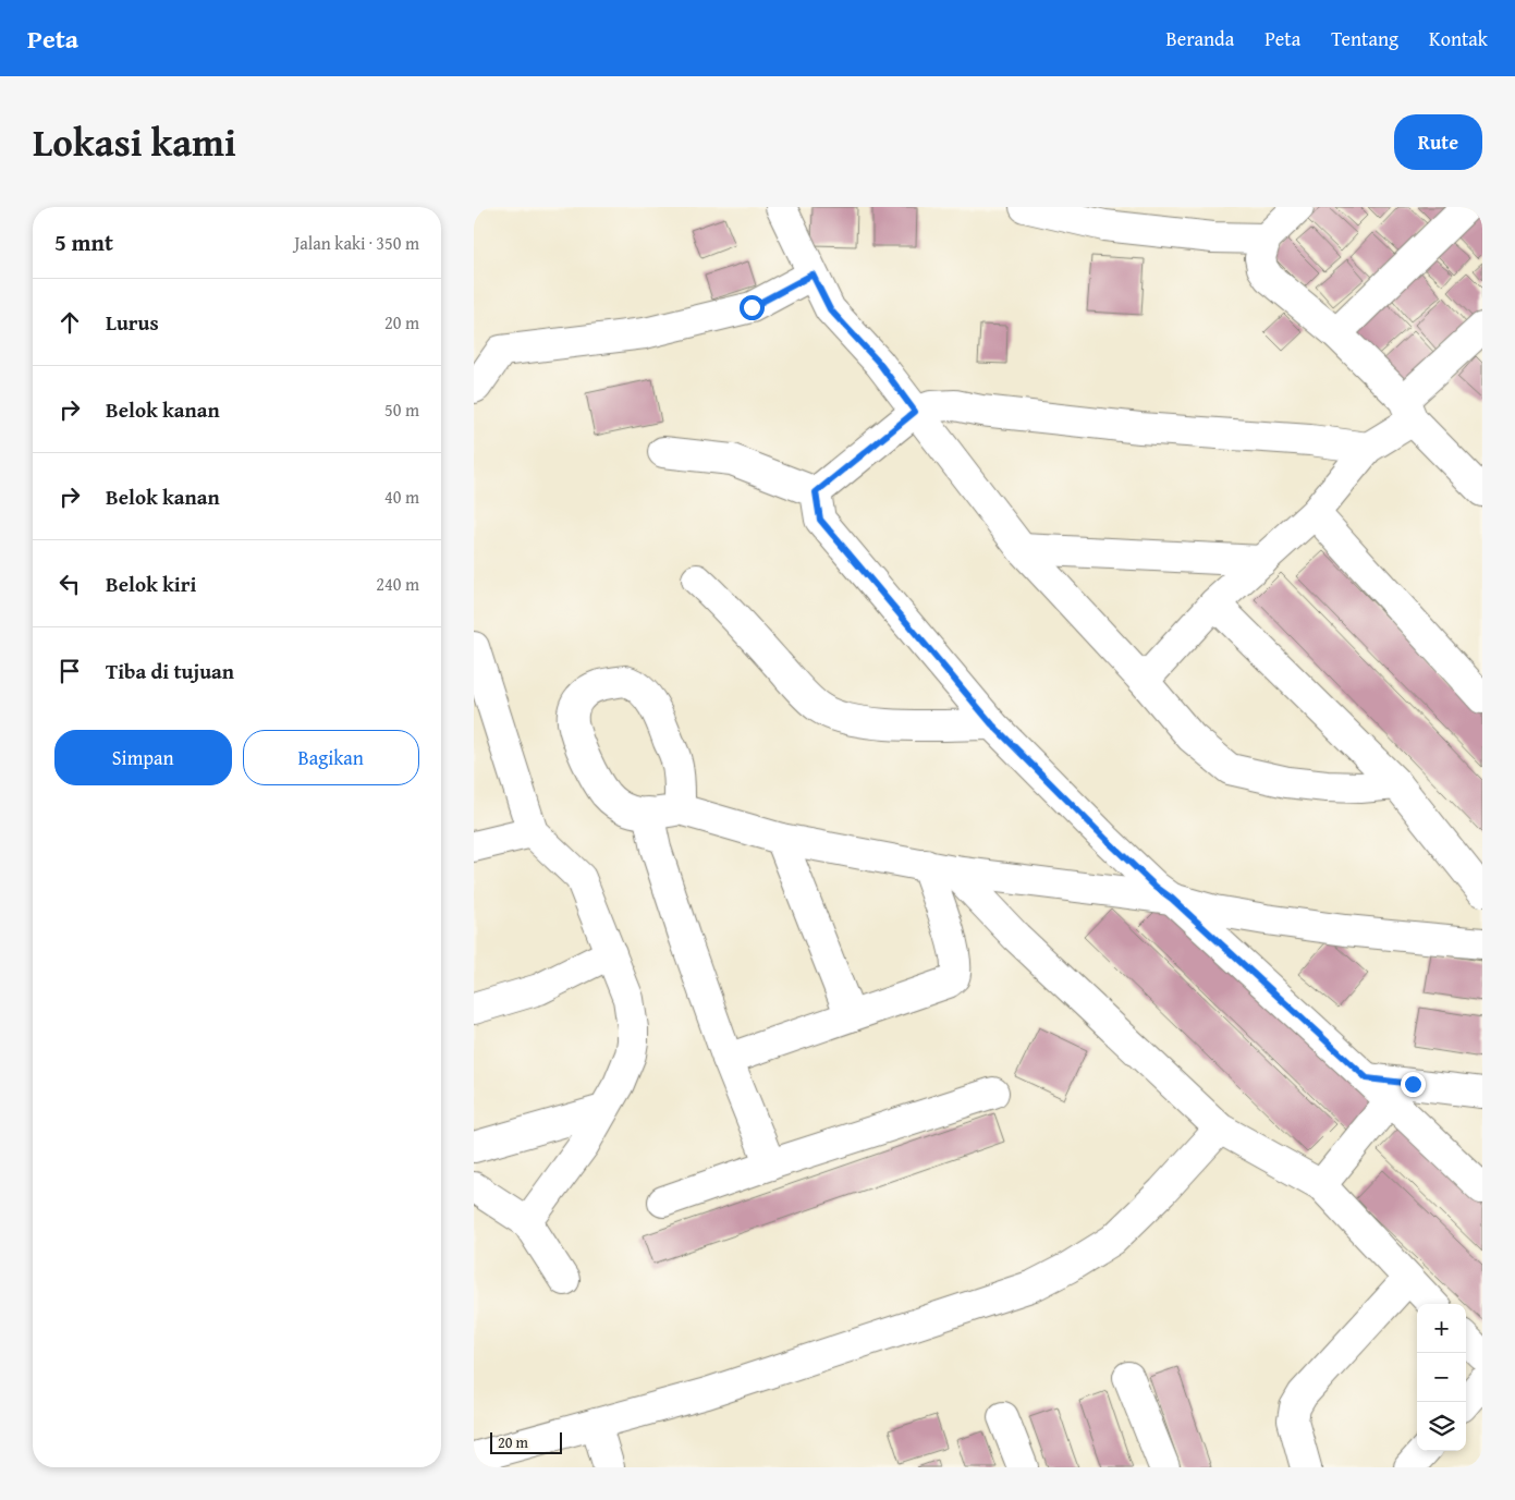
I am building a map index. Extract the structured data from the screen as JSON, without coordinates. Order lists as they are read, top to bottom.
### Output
{
  "scale_bar": "20 m",
  "page": {
    "header": "Peta",
    "nav": [
      "Beranda",
      "Peta",
      "Tentang",
      "Kontak"
    ],
    "title": "Lokasi kami",
    "buttons": [
      "Rute",
      ["Simpan", "Bagikan"]
    ],
    "heading": ["5 mnt", "Jalan kaki · 350 m"],
    "list": [
      ["Lurus", "20 m"],
      ["Belok kanan", "50 m"],
      ["Belok kanan", "40 m"],
      ["Belok kiri", "240 m"],
      "Tiba di tujuan"
    ],
    "map_buttons": ["+", "−"],
    "scale": "20 m"
  }
}
